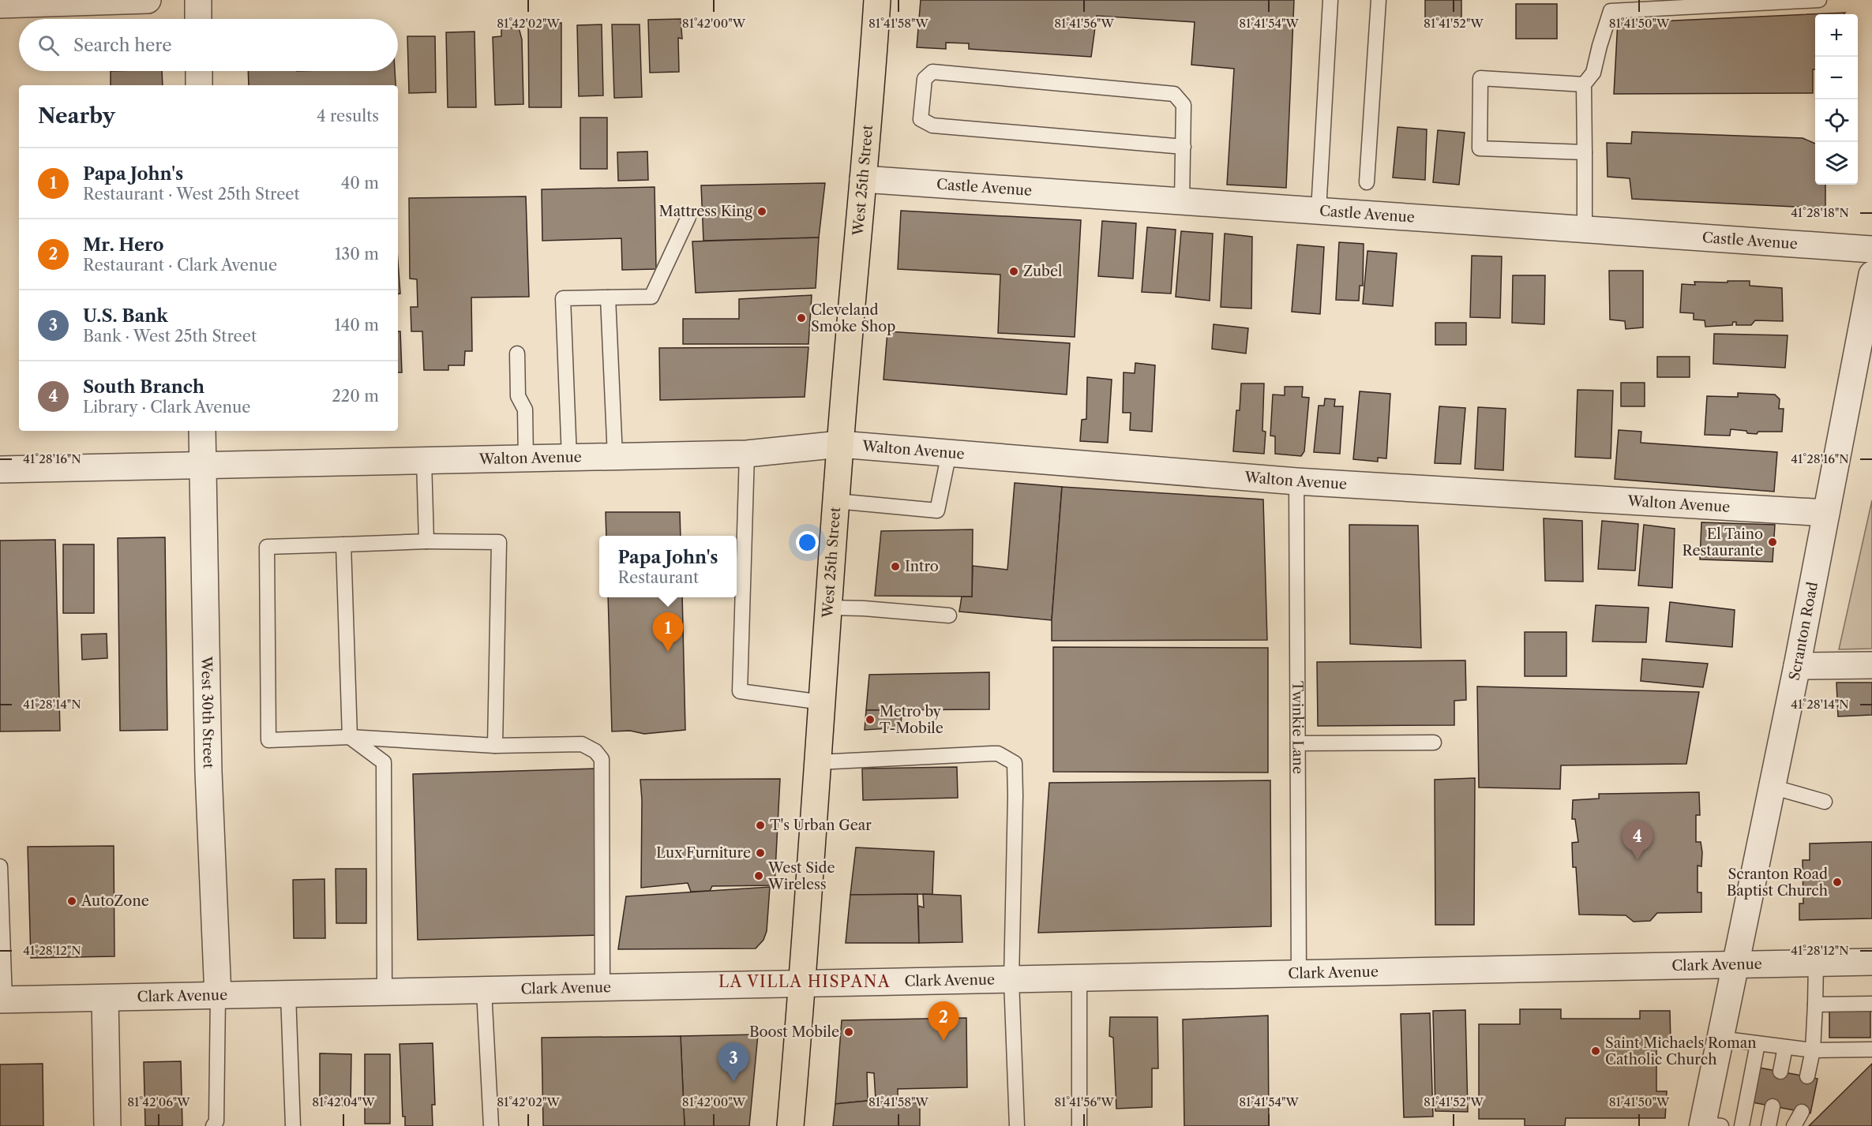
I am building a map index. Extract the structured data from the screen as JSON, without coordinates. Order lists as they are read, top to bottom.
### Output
{
  "streets": {
    "main road": ["West 25th Street"],
    "street": [
      "Castle Avenue",
      "Walton Avenue",
      "Scranton Road",
      "West 30th Street",
      "Clark Avenue"
    ],
    "lane": ["Twinkie Lane"]
  },
  "crossings": [
    ["West 25th Street", "Castle Avenue"],
    ["West 25th Street", "Walton Avenue"],
    ["West 25th Street", "Clark Avenue"],
    ["Walton Avenue", "Scranton Road"],
    ["Walton Avenue", "West 30th Street"],
    ["Walton Avenue", "Twinkie Lane"],
    ["Scranton Road", "Clark Avenue"],
    ["West 30th Street", "Clark Avenue"],
    ["Twinkie Lane", "Clark Avenue"]
  ],
  "districts": ["LA VILLA HISPANA"],
  "places": [
    "Mattress King",
    "Zubel",
    "Cleveland Smoke Shop",
    "El Taino Restaurante",
    "Intro",
    "Metro by T-Mobile",
    "T's Urban Gear",
    "Lux Furniture",
    "West Side Wireless",
    "Scranton Road Baptist Church",
    "AutoZone",
    "Boost Mobile",
    "Saint Michaels Roman Catholic Church"
  ],
  "page": {
    "map_buttons": ["+", "−"],
    "search": "Search here",
    "heading": ["Nearby", "4 results"],
    "list": [
      {
        "mark": "1",
        "name": "Papa John's",
        "note": "Restaurant · West 25th Street",
        "value": "40 m"
      },
      {
        "mark": "2",
        "name": "Mr. Hero",
        "note": "Restaurant · Clark Avenue",
        "value": "130 m"
      },
      {
        "mark": "3",
        "name": "U.S. Bank",
        "note": "Bank · West 25th Street",
        "value": "140 m"
      },
      {
        "mark": "4",
        "name": "South Branch",
        "note": "Library · Clark Avenue",
        "value": "220 m"
      }
    ],
    "popup": ["Papa John's", "Restaurant"],
    "pins": [
      "1",
      "4",
      "2",
      "3"
    ]
  },
  "coordinates": [
    "81°42'02\"W",
    "81°42'00\"W",
    "81°41'58\"W",
    "81°41'56\"W",
    "81°41'54\"W",
    "81°41'52\"W",
    "81°41'50\"W",
    "41°28'18\"N",
    "41°28'16\"N",
    "41°28'14\"N",
    "41°28'12\"N",
    "81°42'06\"W",
    "81°42'04\"W"
  ]
}
